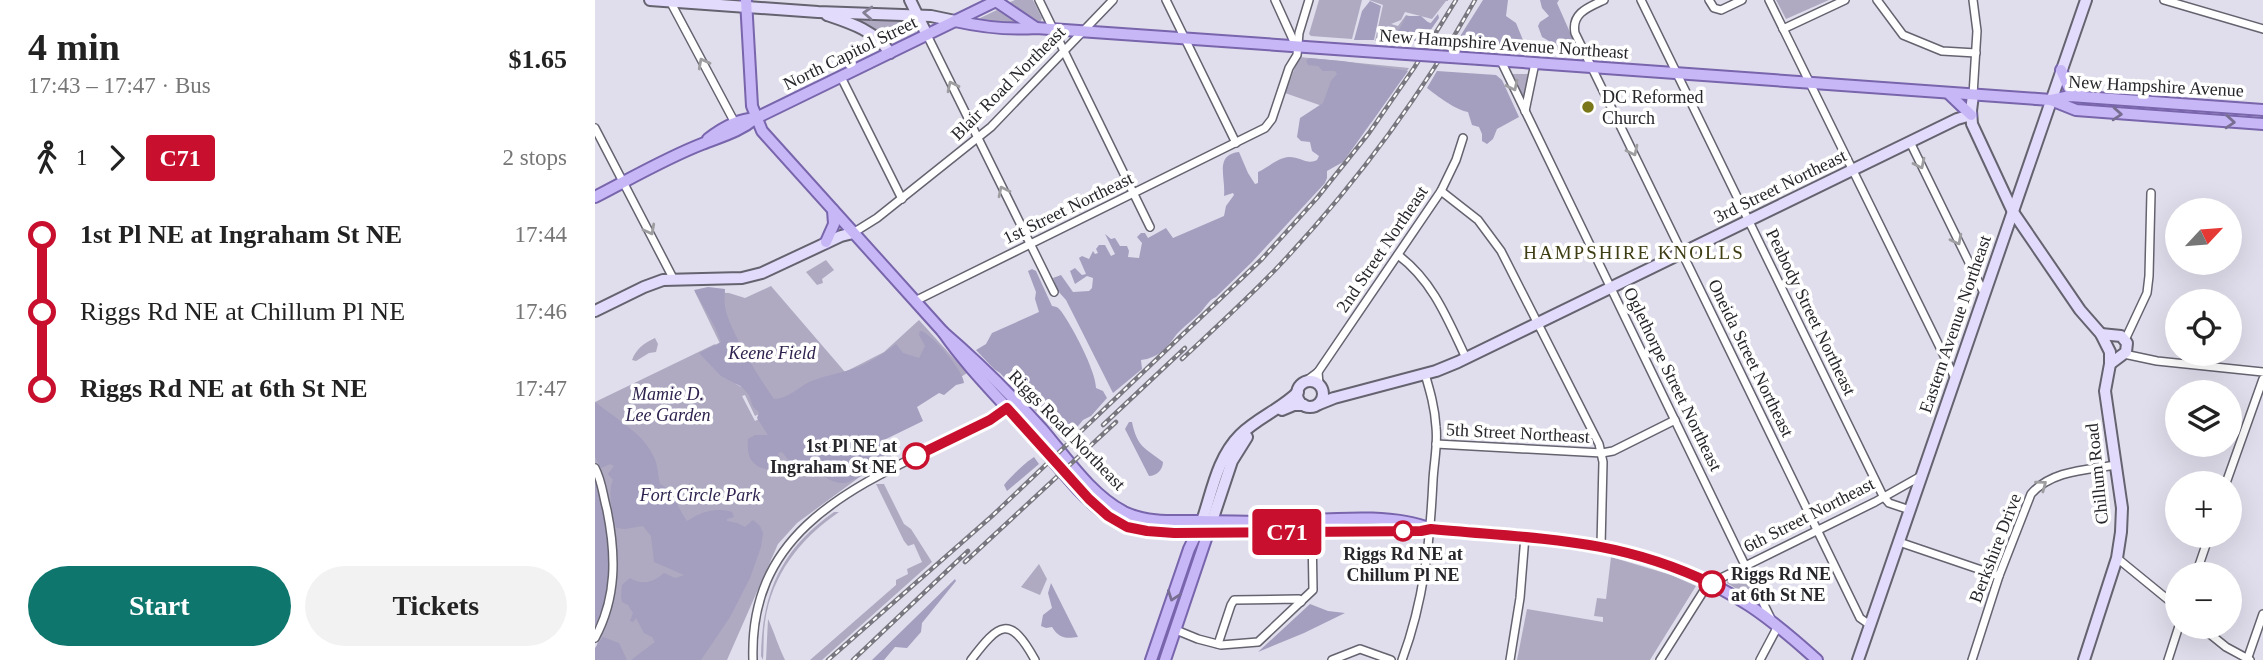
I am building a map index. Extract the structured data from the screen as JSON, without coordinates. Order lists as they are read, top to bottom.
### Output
{
  "streets": {
    "main road": [
      "New Hampshire Avenue Northeast",
      "North Capitol Street",
      "New Hampshire Avenue",
      "Riggs Road Northeast"
    ],
    "street": [
      "Blair Road Northeast",
      "3rd Street Northeast",
      "1st Street Northeast",
      "2nd Street Northeast",
      "Peabody Street Northeast",
      "Eastern Avenue Northeast",
      "Oneida Street Northeast",
      "Oglethorpe Street Northeast",
      "5th Street Northeast",
      "Chillum Road",
      "6th Street Northeast",
      "Berkshire Drive"
    ]
  },
  "crossings": [
    ["New Hampshire Avenue Northeast", "North Capitol Street"],
    ["New Hampshire Avenue Northeast", "Blair Road Northeast"],
    ["New Hampshire Avenue Northeast", "New Hampshire Avenue"],
    ["New Hampshire Avenue Northeast", "1st Street Northeast"],
    ["New Hampshire Avenue Northeast", "Peabody Street Northeast"],
    ["New Hampshire Avenue Northeast", "Eastern Avenue Northeast"],
    ["New Hampshire Avenue Northeast", "Oneida Street Northeast"],
    ["New Hampshire Avenue Northeast", "Oglethorpe Street Northeast"],
    ["North Capitol Street", "Riggs Road Northeast"],
    ["Blair Road Northeast", "Riggs Road Northeast"],
    ["New Hampshire Avenue", "Eastern Avenue Northeast"],
    ["3rd Street Northeast", "2nd Street Northeast"],
    ["3rd Street Northeast", "Peabody Street Northeast"],
    ["3rd Street Northeast", "Oneida Street Northeast"],
    ["3rd Street Northeast", "Oglethorpe Street Northeast"],
    ["1st Street Northeast", "Riggs Road Northeast"],
    ["Peabody Street Northeast", "6th Street Northeast"],
    ["Eastern Avenue Northeast", "Oneida Street Northeast"],
    ["Eastern Avenue Northeast", "6th Street Northeast"],
    ["Oneida Street Northeast", "6th Street Northeast"],
    ["Oglethorpe Street Northeast", "Riggs Road Northeast"],
    ["Oglethorpe Street Northeast", "5th Street Northeast"],
    ["Oglethorpe Street Northeast", "6th Street Northeast"],
    ["Riggs Road Northeast", "6th Street Northeast"],
    ["Chillum Road", "Berkshire Drive"]
  ],
  "one_way": ["Berkshire Drive"],
  "districts": ["HAMPSHIRE KNOLLS"],
  "parks": ["Keene Field", "Mamie D. Lee Garden", "Fort Circle Park"],
  "places": [
    "DC Reformed Church",
    "1st Pl NE at Ingraham St NE",
    "Riggs Rd NE at Chillum Pl NE",
    "Riggs Rd NE at 6th St NE"
  ],
  "lines": ["bus line C71"],
  "north": "top right",
  "page": {
    "heading": ["4 min", "17:43 – 17:47 · Bus", "$1.65"],
    "on_map": "C71",
    "legs": ["1", "C71", "2 stops"],
    "list": [
      {
        "name": "1st Pl NE at Ingraham St NE",
        "value": "17:44"
      },
      {
        "name": "Riggs Rd NE at Chillum Pl NE",
        "value": "17:46"
      },
      {
        "name": "Riggs Rd NE at 6th St NE",
        "value": "17:47"
      }
    ],
    "map_buttons": ["+", "−"],
    "buttons": ["Start", "Tickets"]
  }
}
